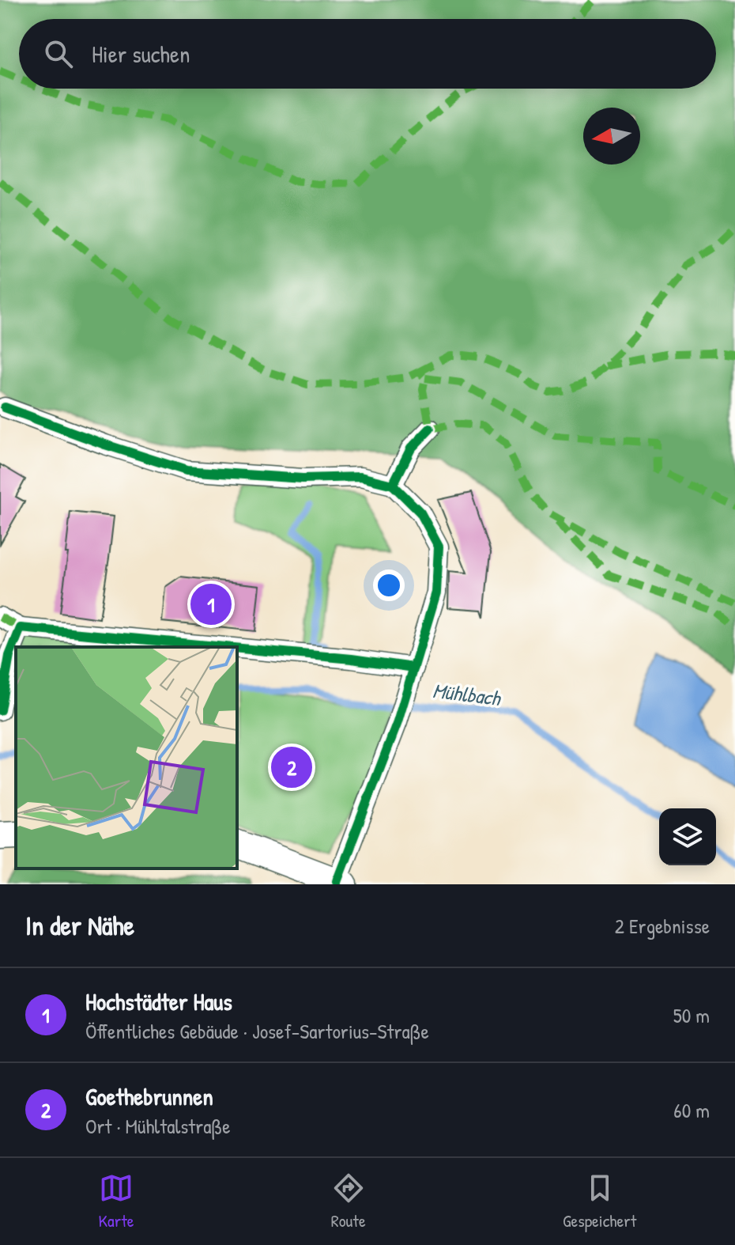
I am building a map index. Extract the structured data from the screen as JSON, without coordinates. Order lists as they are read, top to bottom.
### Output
{
  "water": ["Mühlbach"],
  "north": "left",
  "page": {
    "search": "Hier suchen",
    "pins": ["1", "2"],
    "heading": ["In der Nähe", "2 Ergebnisse"],
    "list": [
      {
        "mark": "1",
        "name": "Hochstädter Haus",
        "note": "Öffentliches Gebäude · Josef-Sartorius-Straße",
        "value": "50 m"
      },
      {
        "mark": "2",
        "name": "Goethebrunnen",
        "note": "Ort · Mühltalstraße",
        "value": "60 m"
      }
    ],
    "nav": ["Karte", "Route", "Gespeichert"]
  }
}
